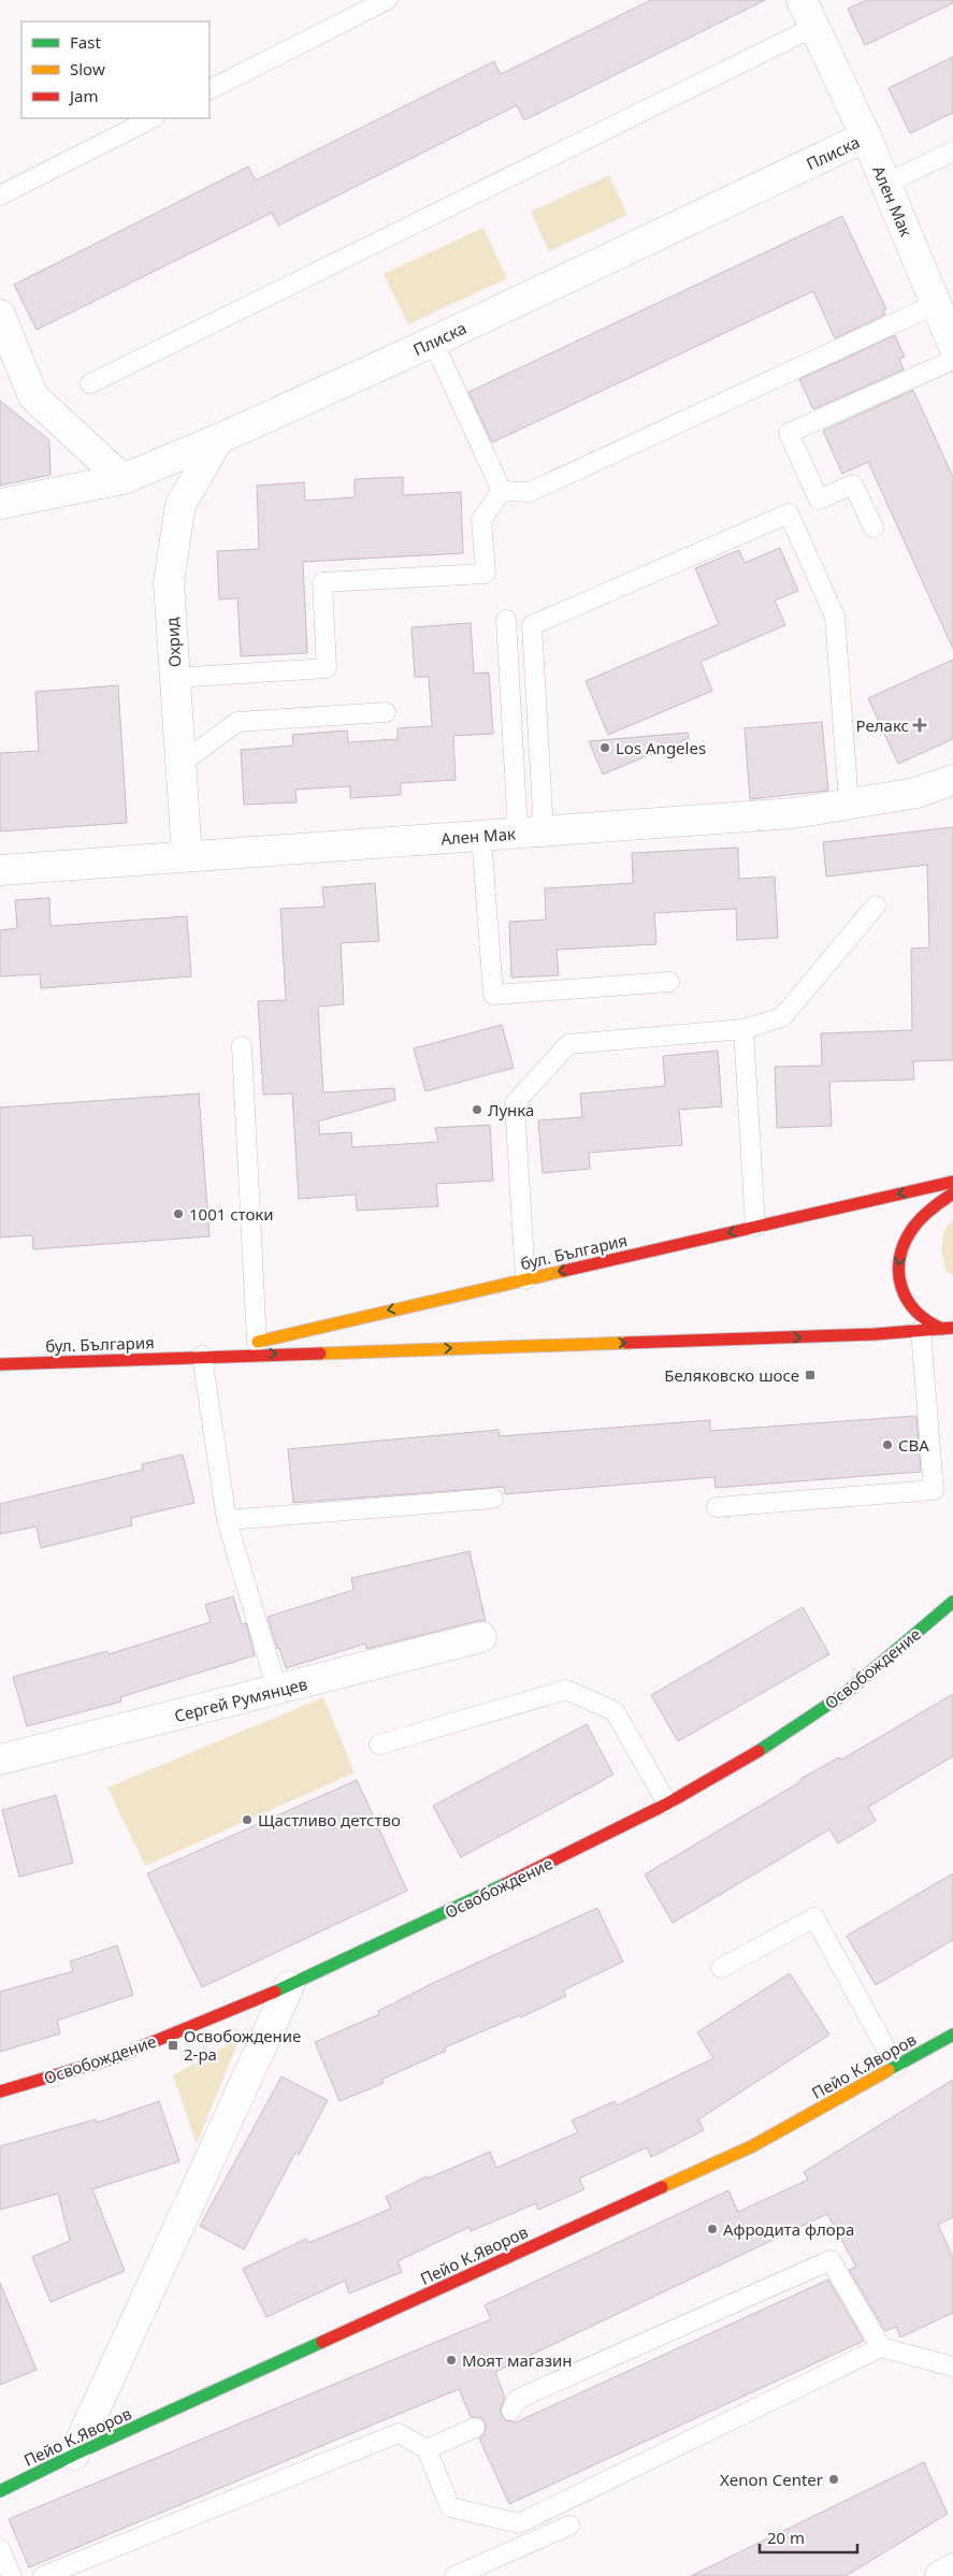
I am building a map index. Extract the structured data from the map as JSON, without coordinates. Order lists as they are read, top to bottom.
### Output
{
  "streets": {
    "street": [
      "Плиска",
      "Ален Мак",
      "Охрид",
      "бул. България",
      "Освобождение",
      "Сергей Румянцев",
      "Пейо К.Яворов"
    ]
  },
  "crossings": [
    ["Плиска", "Ален Мак"],
    ["Плиска", "Охрид"],
    ["Ален Мак", "Охрид"]
  ],
  "places": {
    "health": ["Релакс"],
    "other": [
      "Los Angeles",
      "Лунка",
      "1001 стоки",
      "CBA",
      "Щастливо детство",
      "Афродита флора",
      "Моят магазин",
      "Xenon Center"
    ],
    "transit": ["Беляковско шосе", "Освобождение 2-ра"]
  },
  "legend": ["Fast", "Slow", "Jam"],
  "scale_bar": "20 m"
}
